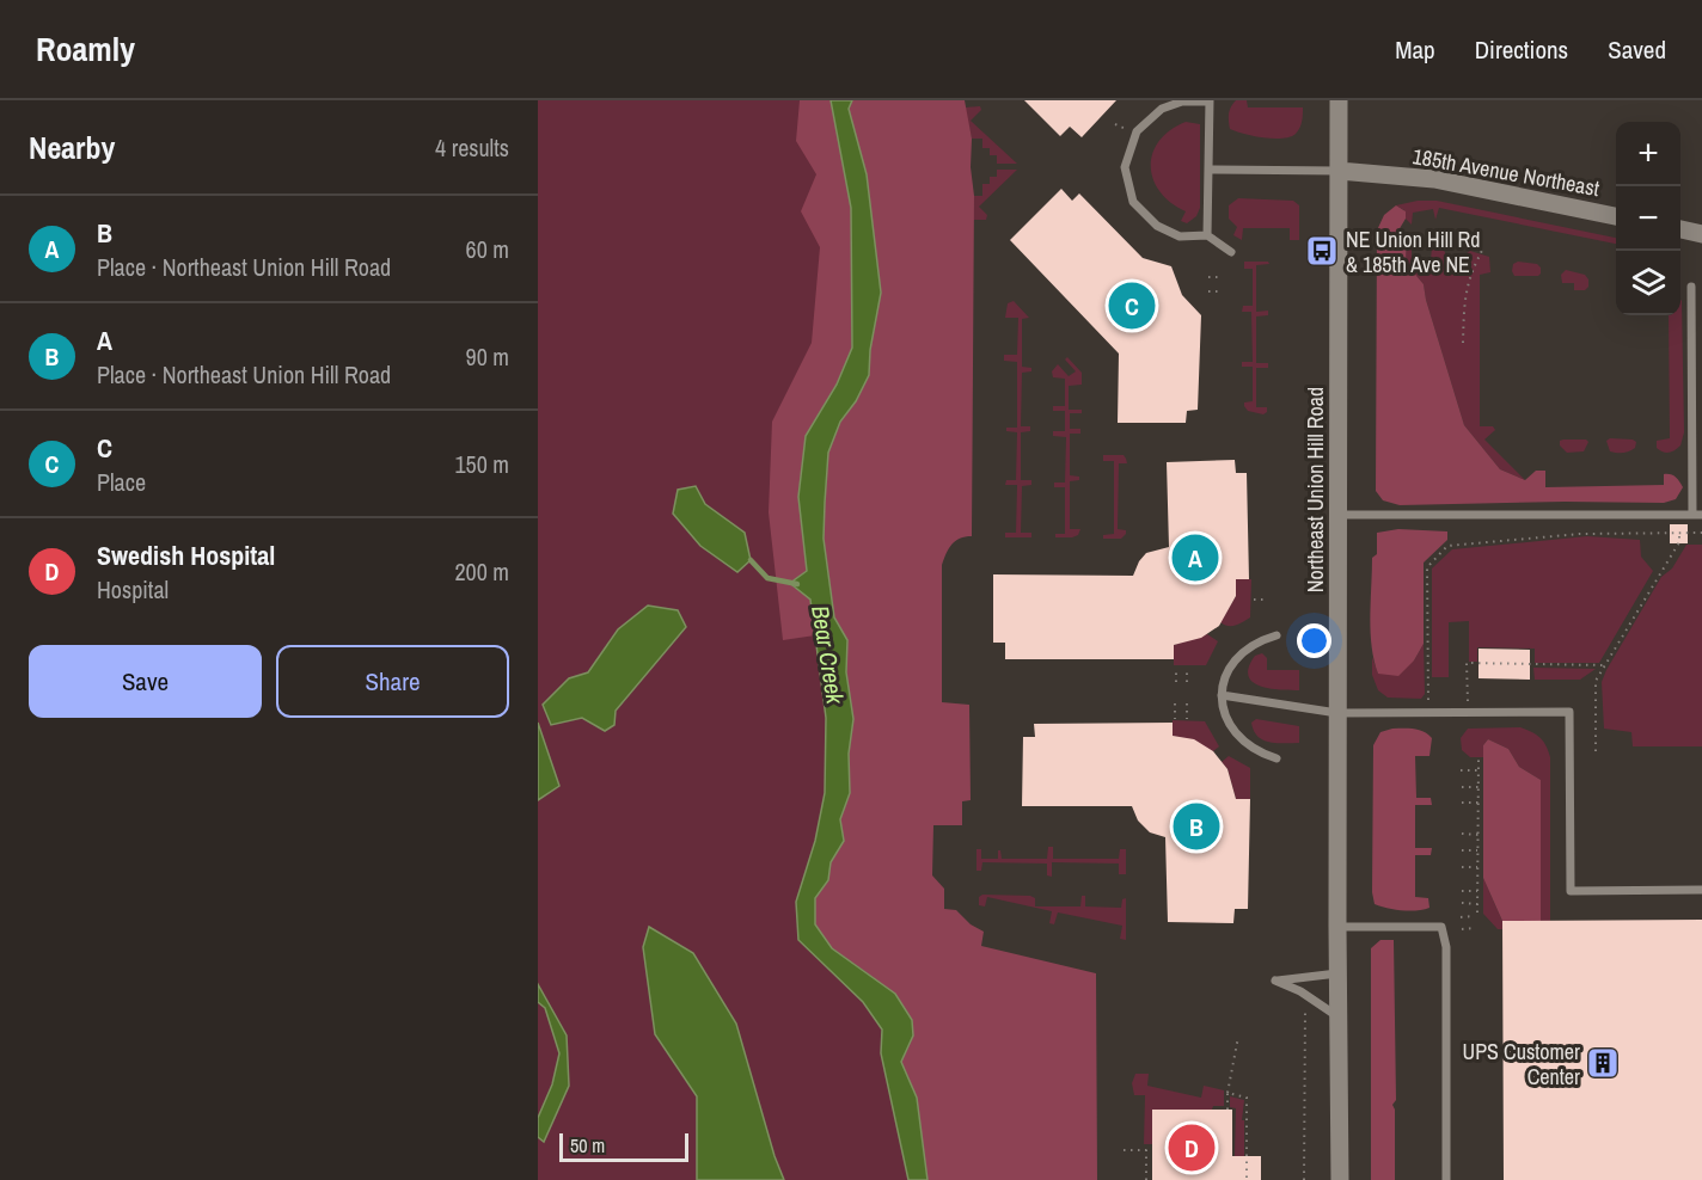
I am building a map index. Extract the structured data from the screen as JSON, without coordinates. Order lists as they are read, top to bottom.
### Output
{
  "streets": {
    "main road": ["185th Avenue Northeast", "Northeast Union Hill Road"]
  },
  "crossings": [
    ["185th Avenue Northeast", "Northeast Union Hill Road"]
  ],
  "water": ["Bear Creek"],
  "places": {
    "bus stop": ["NE Union Hill Rd & 185th Ave NE"],
    "building": ["UPS Customer Center"]
  },
  "scale_bar": "50 m",
  "page": {
    "header": "Roamly",
    "nav": ["Map", "Directions", "Saved"],
    "heading": ["Nearby", "4 results"],
    "map_buttons": ["+", "−"],
    "list": [
      {
        "mark": "A",
        "name": "B",
        "note": "Place · Northeast Union Hill Road",
        "value": "60 m"
      },
      {
        "mark": "B",
        "name": "A",
        "note": "Place · Northeast Union Hill Road",
        "value": "90 m"
      },
      {
        "mark": "C",
        "name": "C",
        "note": "Place",
        "value": "150 m"
      },
      {
        "mark": "D",
        "name": "Swedish Hospital",
        "note": "Hospital",
        "value": "200 m"
      }
    ],
    "pins": [
      "C",
      "A",
      "B",
      "D"
    ],
    "buttons": ["Save", "Share"],
    "scale": "50 m"
  }
}
